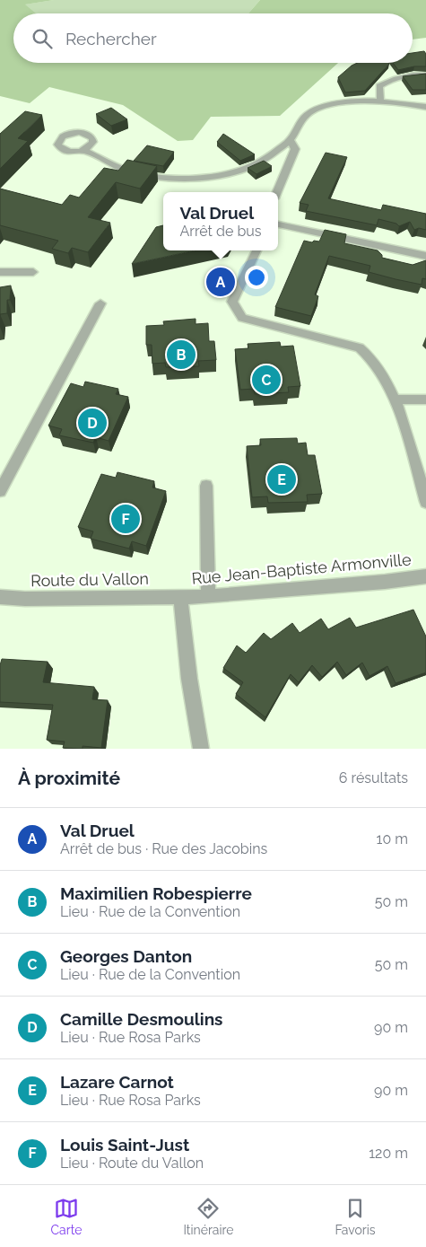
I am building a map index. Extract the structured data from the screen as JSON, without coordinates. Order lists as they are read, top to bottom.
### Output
{
  "streets": {
    "street": ["Rue Jean-Baptiste Armonville", "Route du Vallon"]
  },
  "crossings": [
    ["Rue Jean-Baptiste Armonville", "Route du Vallon"]
  ],
  "page": {
    "search": "Rechercher",
    "popup": ["Val Druel", "Arrêt de bus"],
    "pins": [
      "A",
      "B",
      "C",
      "D",
      "E",
      "F"
    ],
    "heading": ["À proximité", "6 résultats"],
    "list": [
      {
        "mark": "A",
        "name": "Val Druel",
        "note": "Arrêt de bus · Rue des Jacobins",
        "value": "10 m"
      },
      {
        "mark": "B",
        "name": "Maximilien Robespierre",
        "note": "Lieu · Rue de la Convention",
        "value": "50 m"
      },
      {
        "mark": "C",
        "name": "Georges Danton",
        "note": "Lieu · Rue de la Convention",
        "value": "50 m"
      },
      {
        "mark": "D",
        "name": "Camille Desmoulins",
        "note": "Lieu · Rue Rosa Parks",
        "value": "90 m"
      },
      {
        "mark": "E",
        "name": "Lazare Carnot",
        "note": "Lieu · Rue Rosa Parks",
        "value": "90 m"
      },
      {
        "mark": "F",
        "name": "Louis Saint-Just",
        "note": "Lieu · Route du Vallon",
        "value": "120 m"
      }
    ],
    "nav": ["Carte", "Itinéraire", "Favoris"]
  }
}
